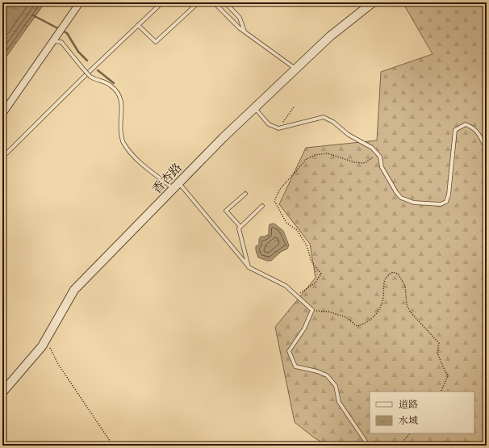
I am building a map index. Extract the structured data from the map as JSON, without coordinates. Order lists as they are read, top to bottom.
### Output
{
  "streets": {
    "street": ["香杏路"]
  },
  "legend": ["道路", "水域"]
}
